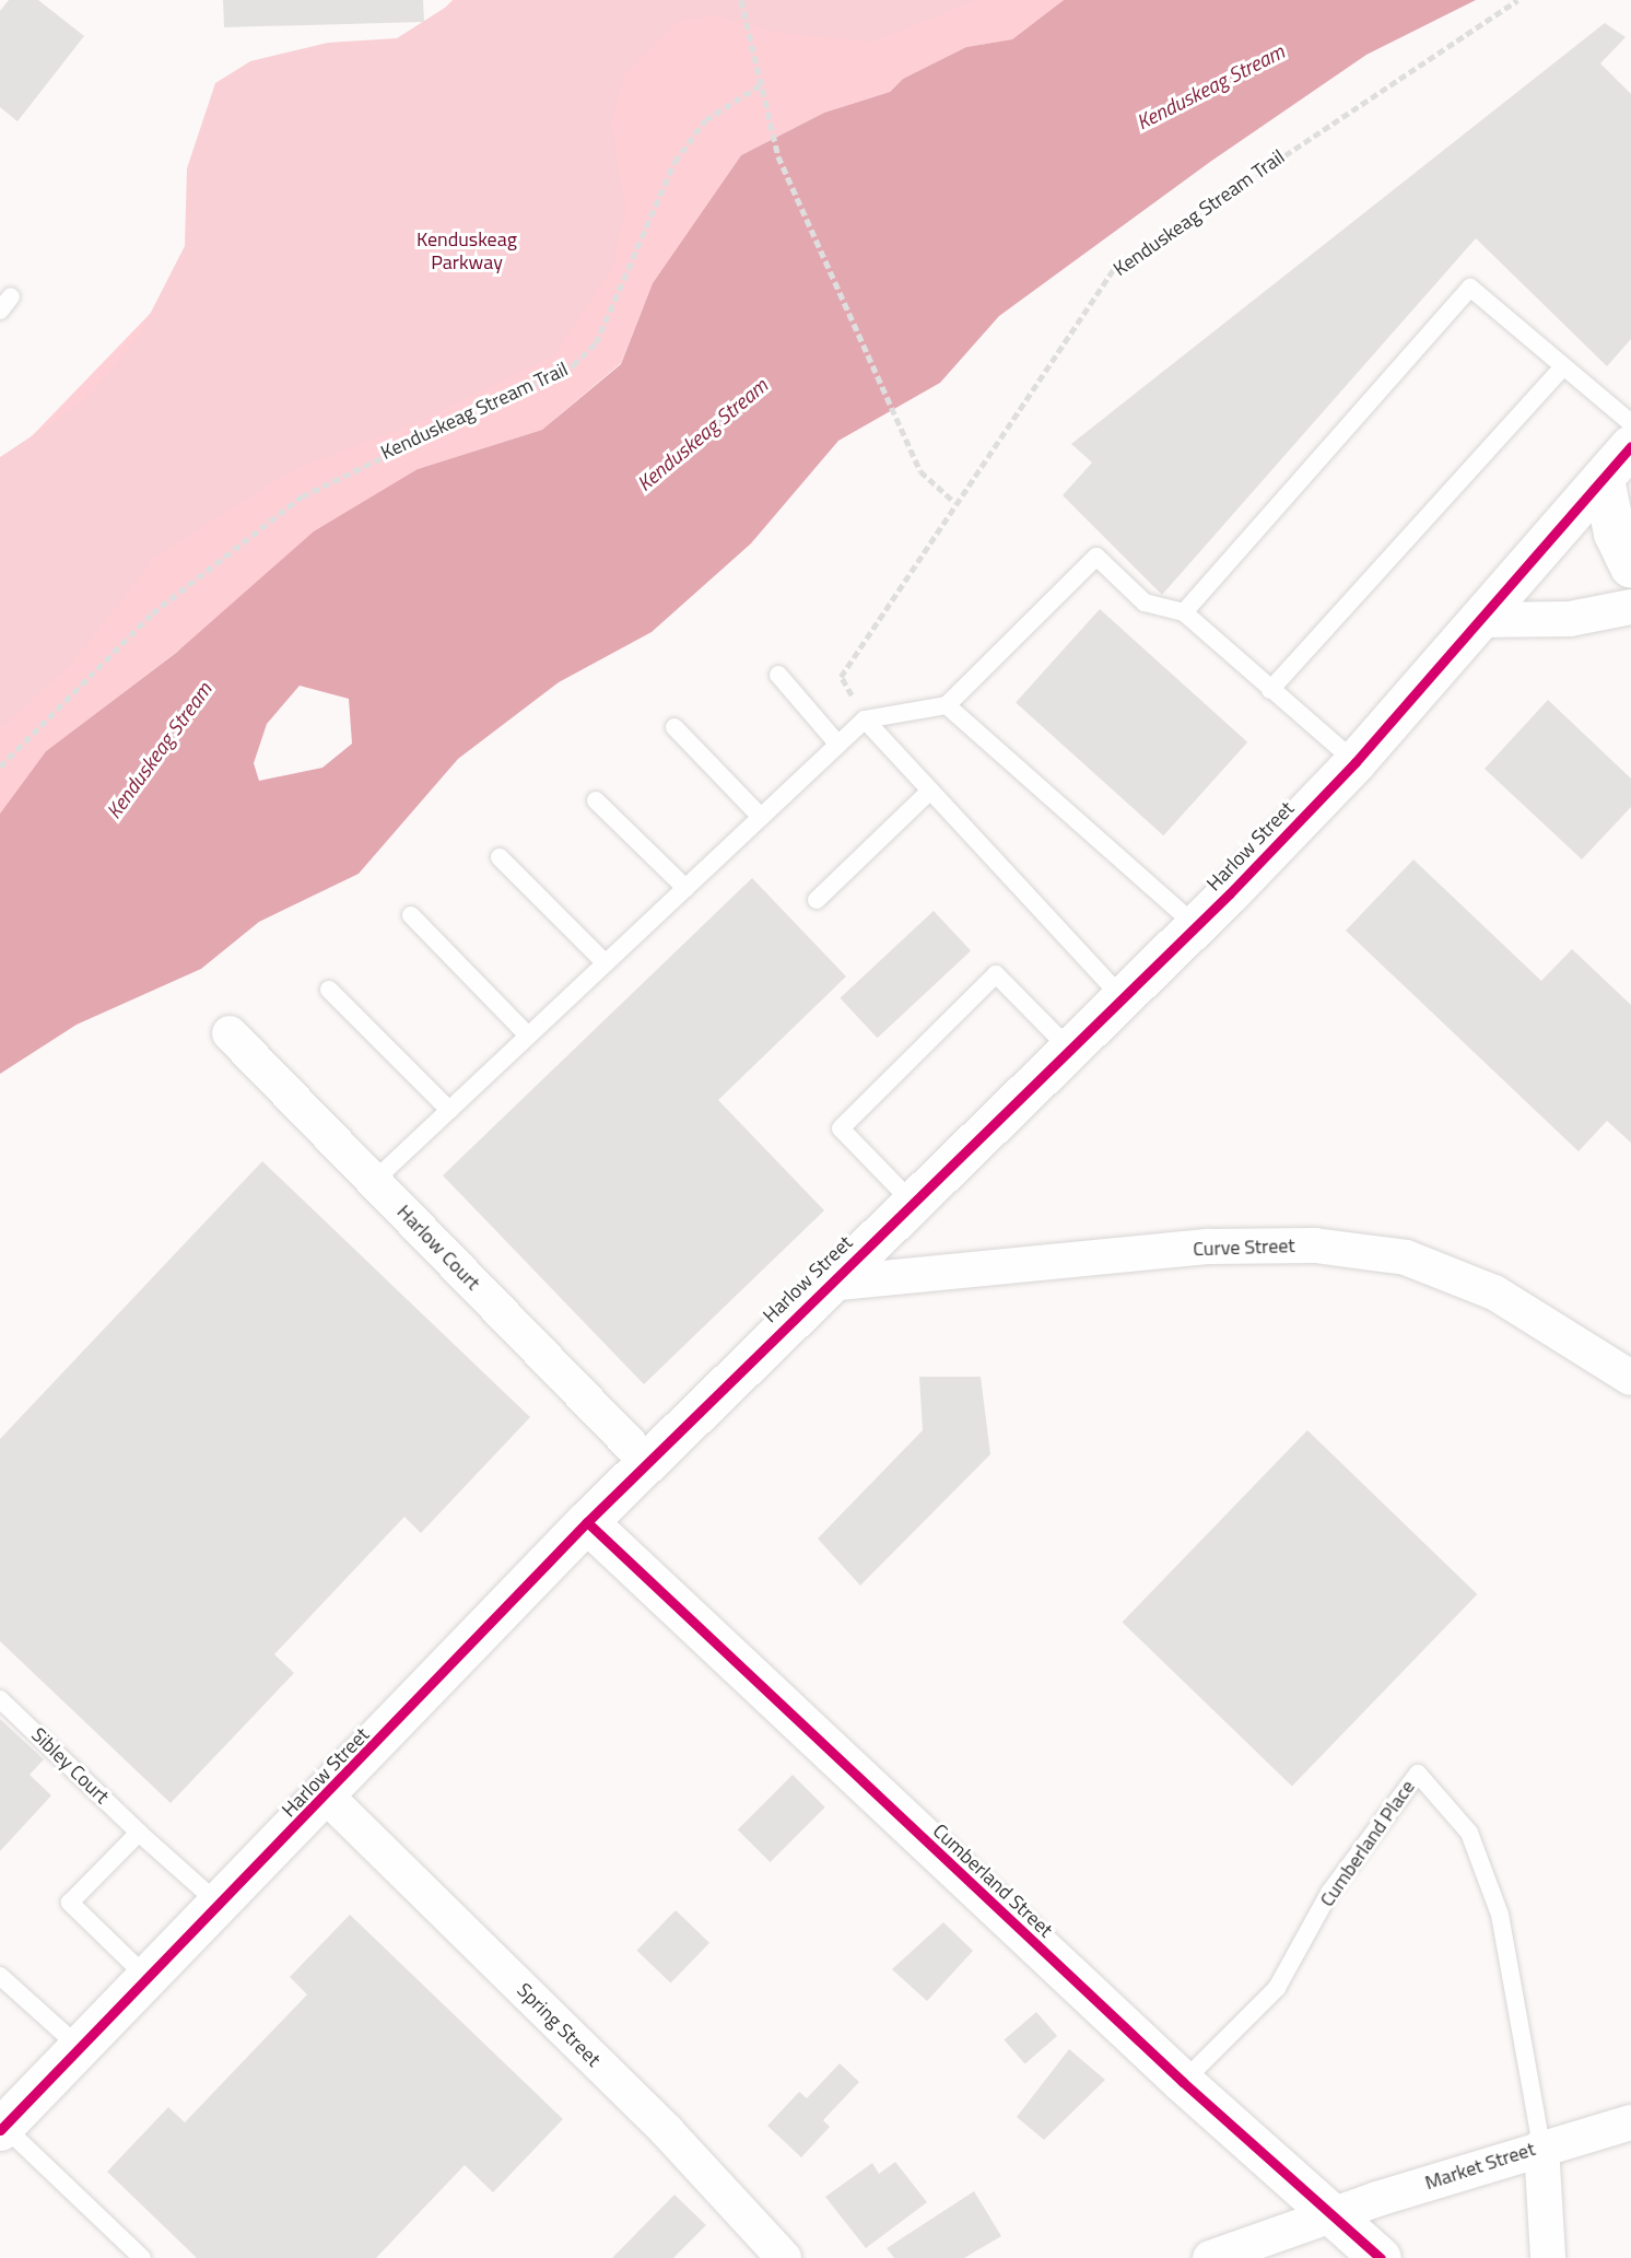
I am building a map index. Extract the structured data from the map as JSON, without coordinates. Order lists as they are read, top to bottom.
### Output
{
  "streets": {
    "street": [
      "Harlow Street",
      "Harlow Court",
      "Curve Street",
      "Cumberland Street",
      "Spring Street",
      "Market Street"
    ],
    "lane": ["Sibley Court", "Cumberland Place"],
    "path": ["Kenduskeag Stream Trail"]
  },
  "crossings": [
    ["Harlow Street", "Harlow Court"],
    ["Harlow Street", "Curve Street"],
    ["Harlow Street", "Sibley Court"],
    ["Harlow Street", "Cumberland Street"],
    ["Harlow Street", "Spring Street"],
    ["Cumberland Place", "Cumberland Street"],
    ["Cumberland Place", "Market Street"],
    ["Cumberland Street", "Market Street"]
  ],
  "water": ["Kenduskeag Stream"],
  "parks": ["Kenduskeag Parkway"]
}
